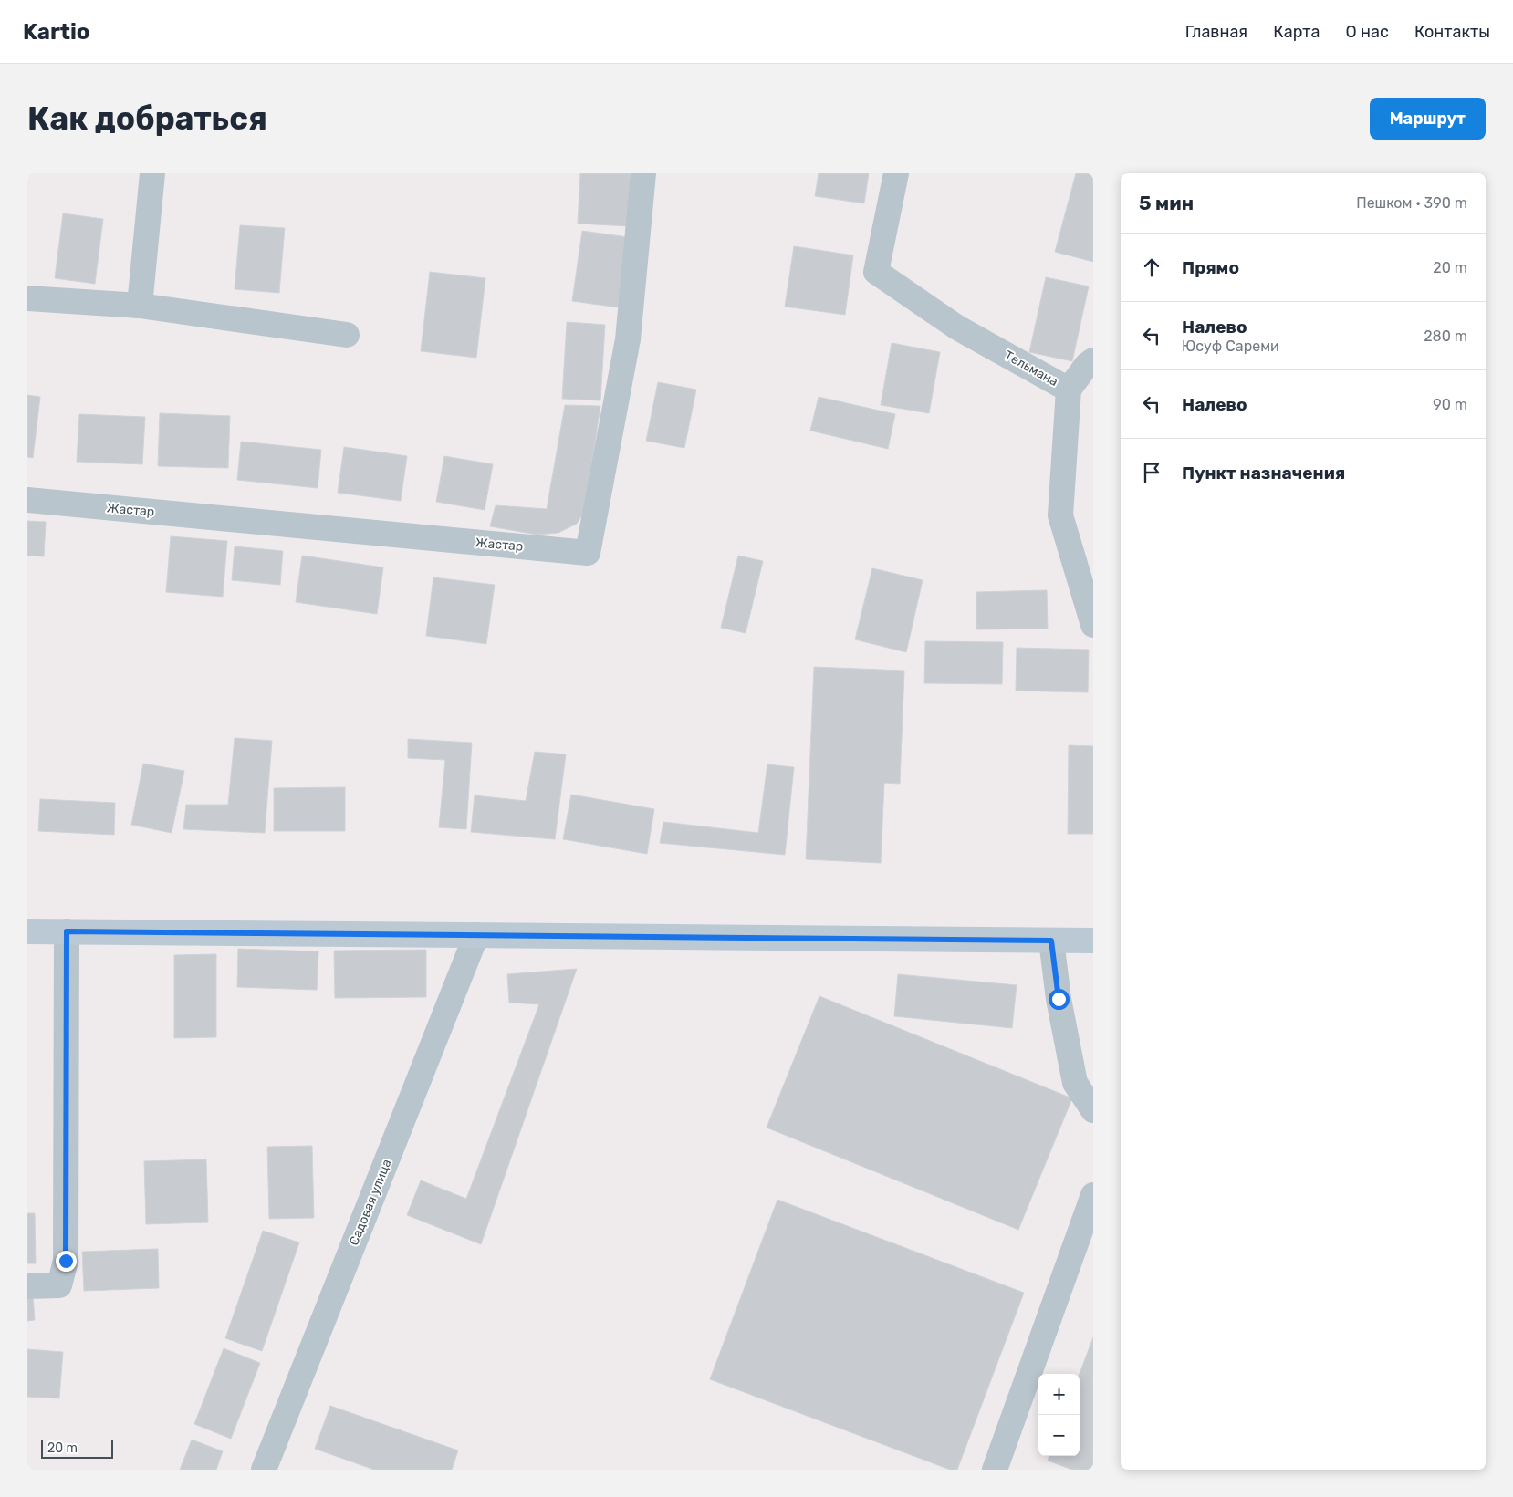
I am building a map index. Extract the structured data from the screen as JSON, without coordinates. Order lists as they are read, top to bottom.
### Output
{
  "streets": {
    "street": ["Тельмана", "Жастар", "Садовая улица"]
  },
  "scale_bar": "20 m",
  "page": {
    "header": "Kartio",
    "nav": [
      "Главная",
      "Карта",
      "О нас",
      "Контакты"
    ],
    "buttons": "Маршрут",
    "title": "Как добраться",
    "heading": ["5 мин", "Пешком · 390 m"],
    "list": [
      ["Прямо", "20 m"],
      ["Налево", "Юсуф Сареми", "280 m"],
      ["Налево", "90 m"],
      "Пункт назначения"
    ],
    "map_buttons": ["+", "−"],
    "scale": "20 m"
  }
}
